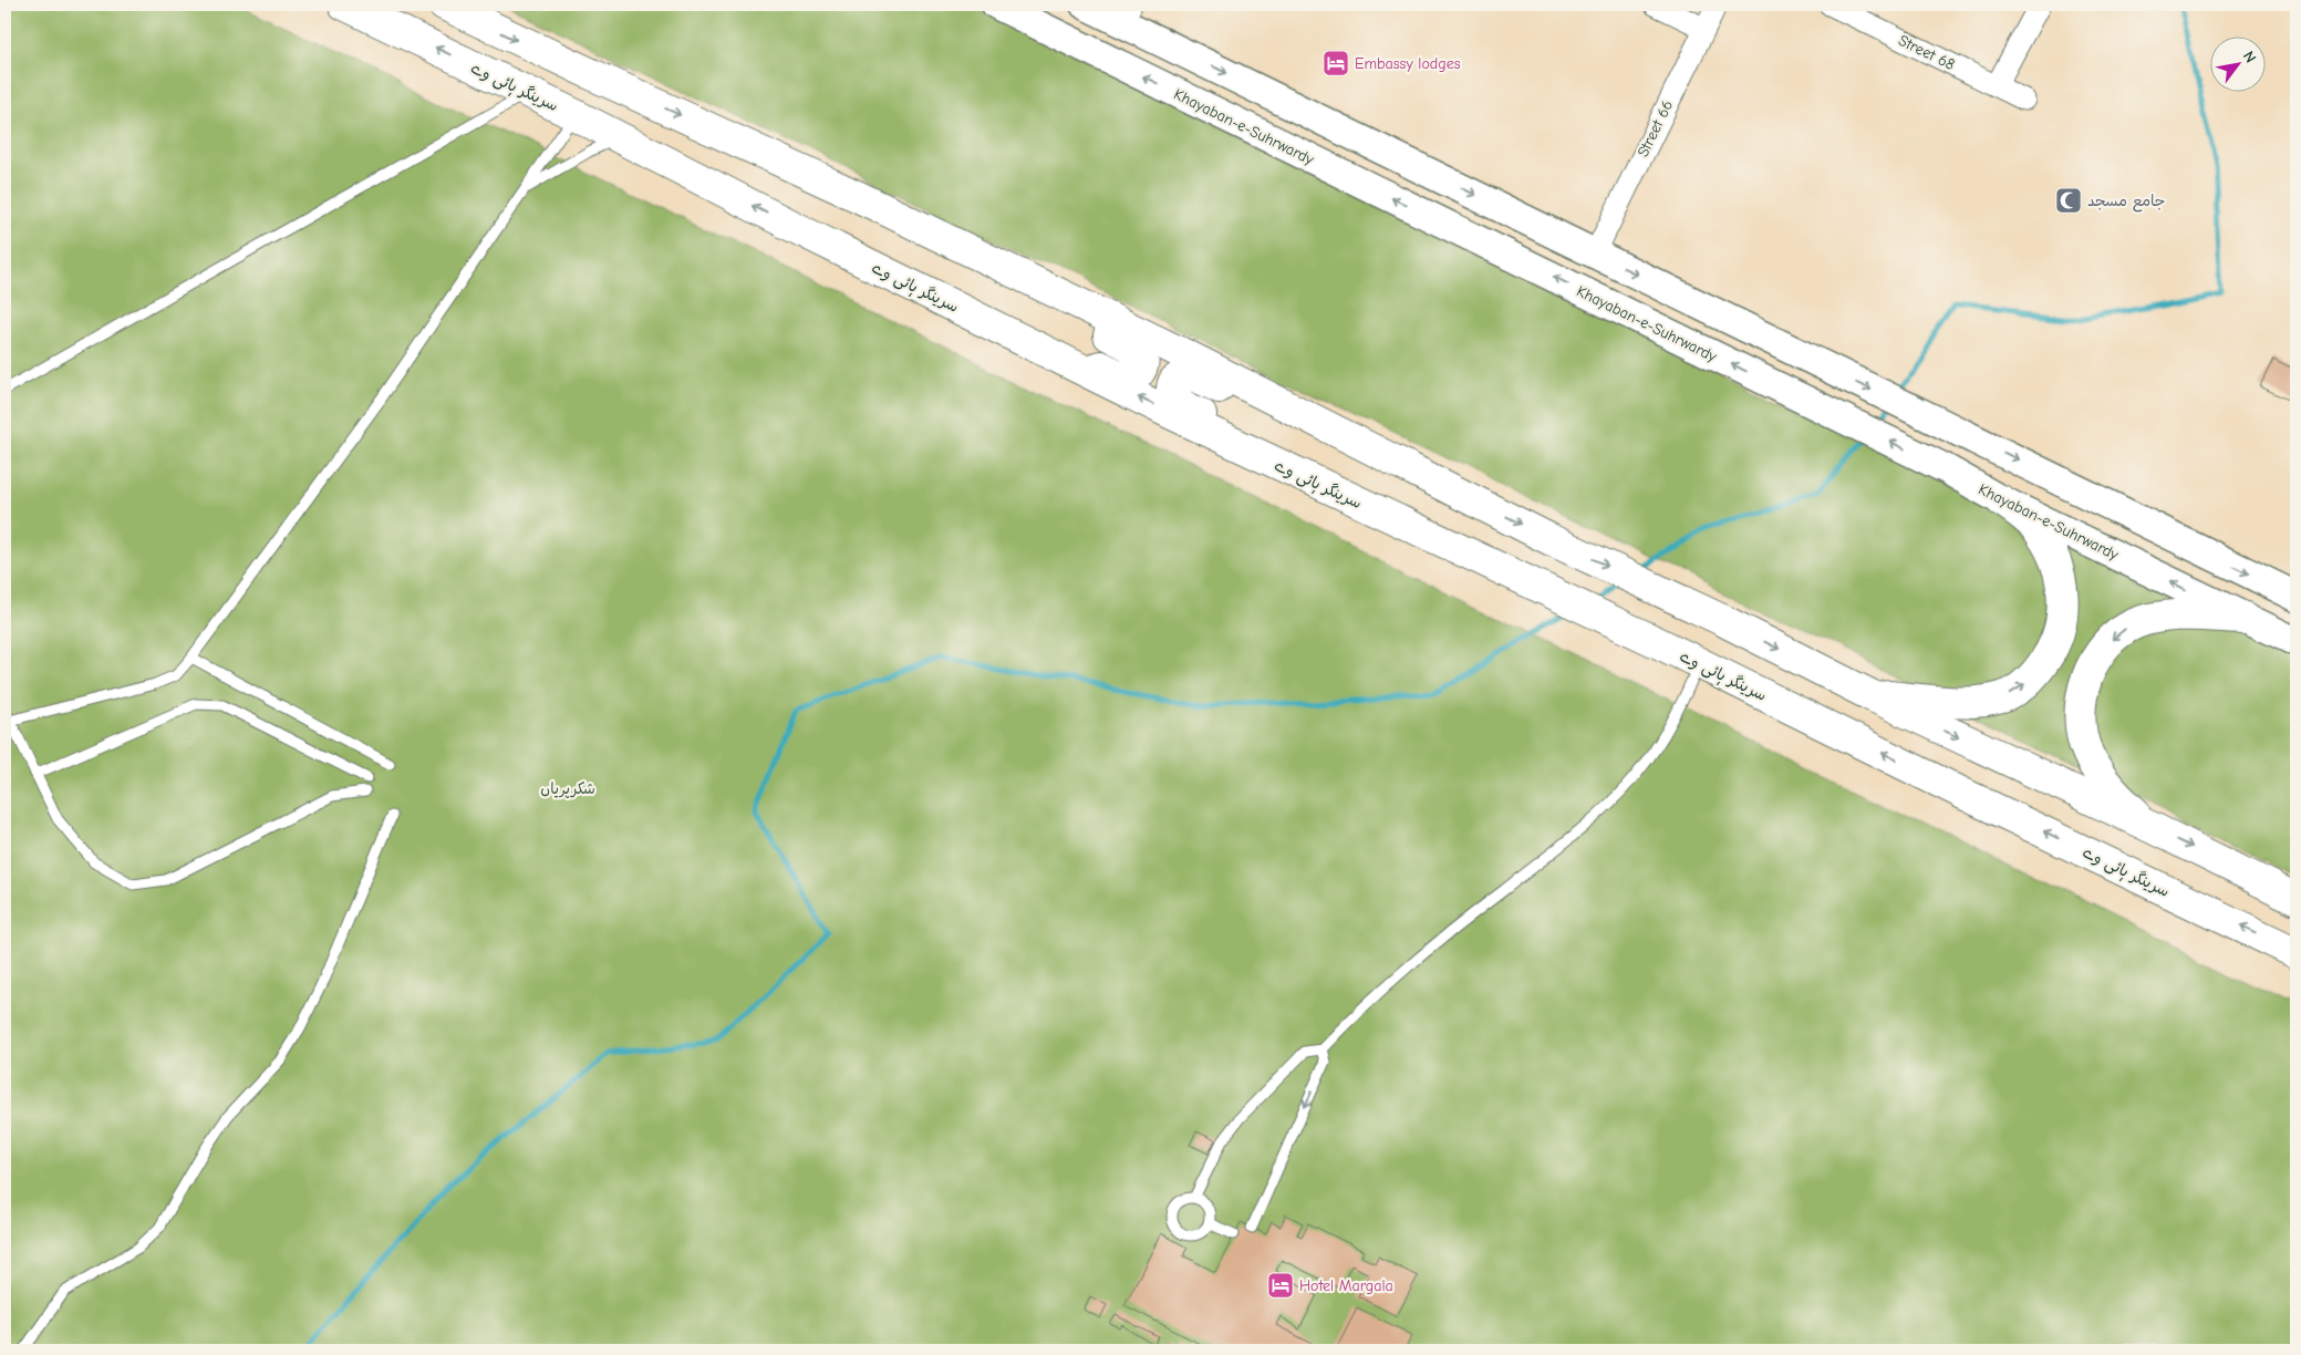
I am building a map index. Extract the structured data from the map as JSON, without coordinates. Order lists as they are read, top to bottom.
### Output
{
  "streets": {
    "highway": ["سرینگر ہائی وے"],
    "main road": ["Khayaban-e-Suhrwardy"],
    "street": ["Street 68", "Street 66"]
  },
  "parks": ["شکرپریاں"],
  "places": {
    "hotel": ["Embassy lodges", "Hotel Margala"],
    "mosque": ["جامع مسجد"]
  },
  "north": "top right"
}
